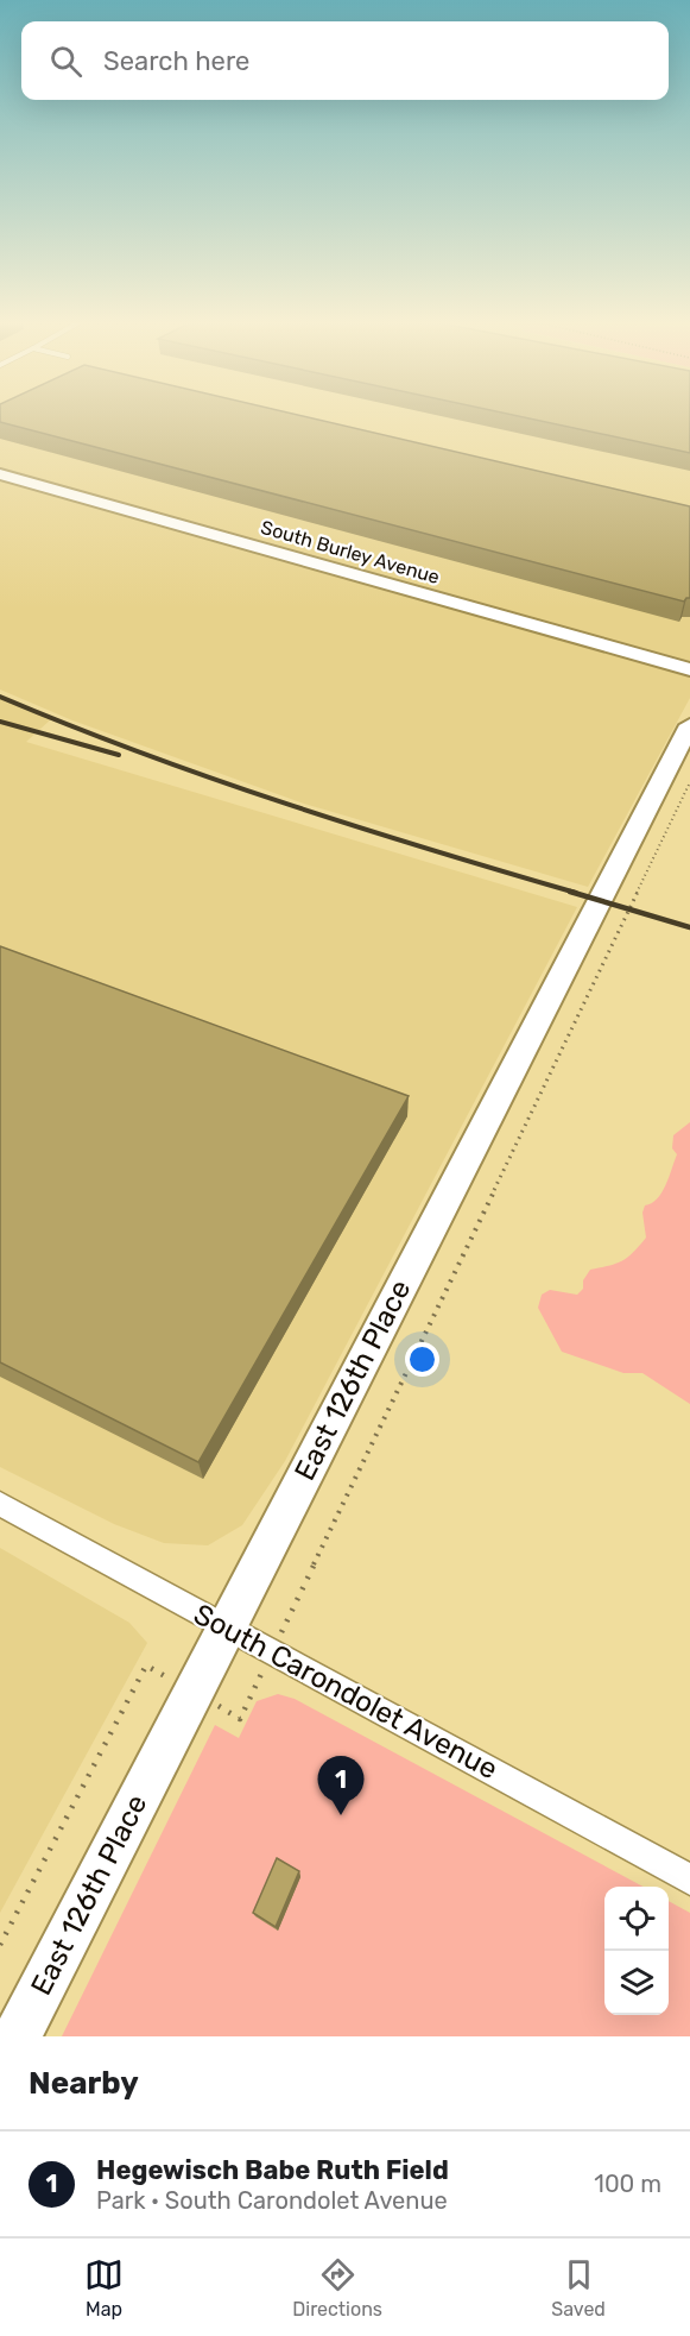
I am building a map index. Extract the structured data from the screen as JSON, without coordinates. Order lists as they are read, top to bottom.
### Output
{
  "streets": {
    "street": ["South Burley Avenue", "East 126th Place", "South Carondolet Avenue"]
  },
  "crossings": [
    ["East 126th Place", "South Carondolet Avenue"]
  ],
  "page": {
    "search": "Search here",
    "pins": "1",
    "heading": "Nearby",
    "list": [
      {
        "mark": "1",
        "name": "Hegewisch Babe Ruth Field",
        "note": "Park · South Carondolet Avenue",
        "value": "100 m"
      }
    ],
    "nav": ["Map", "Directions", "Saved"]
  }
}
